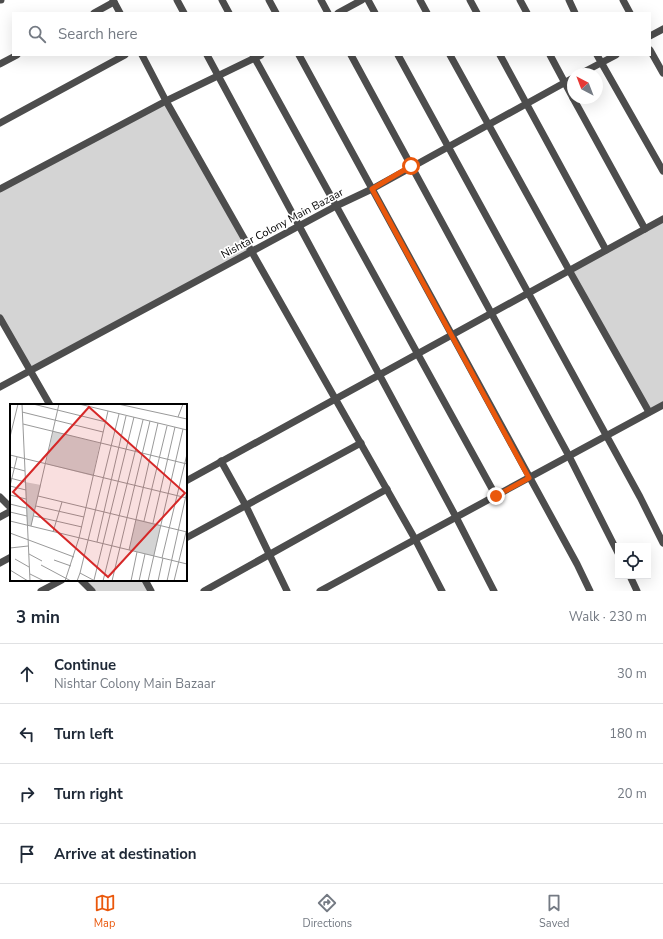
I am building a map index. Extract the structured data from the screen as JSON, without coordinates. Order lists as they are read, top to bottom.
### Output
{
  "streets": {
    "street": ["Nishtar Colony Main Bazaar"]
  },
  "north": "top left",
  "page": {
    "search": "Search here",
    "heading": ["3 min", "Walk · 230 m"],
    "list": [
      ["Continue", "Nishtar Colony Main Bazaar", "30 m"],
      ["Turn left", "180 m"],
      ["Turn right", "20 m"],
      "Arrive at destination"
    ],
    "nav": ["Map", "Directions", "Saved"]
  }
}
